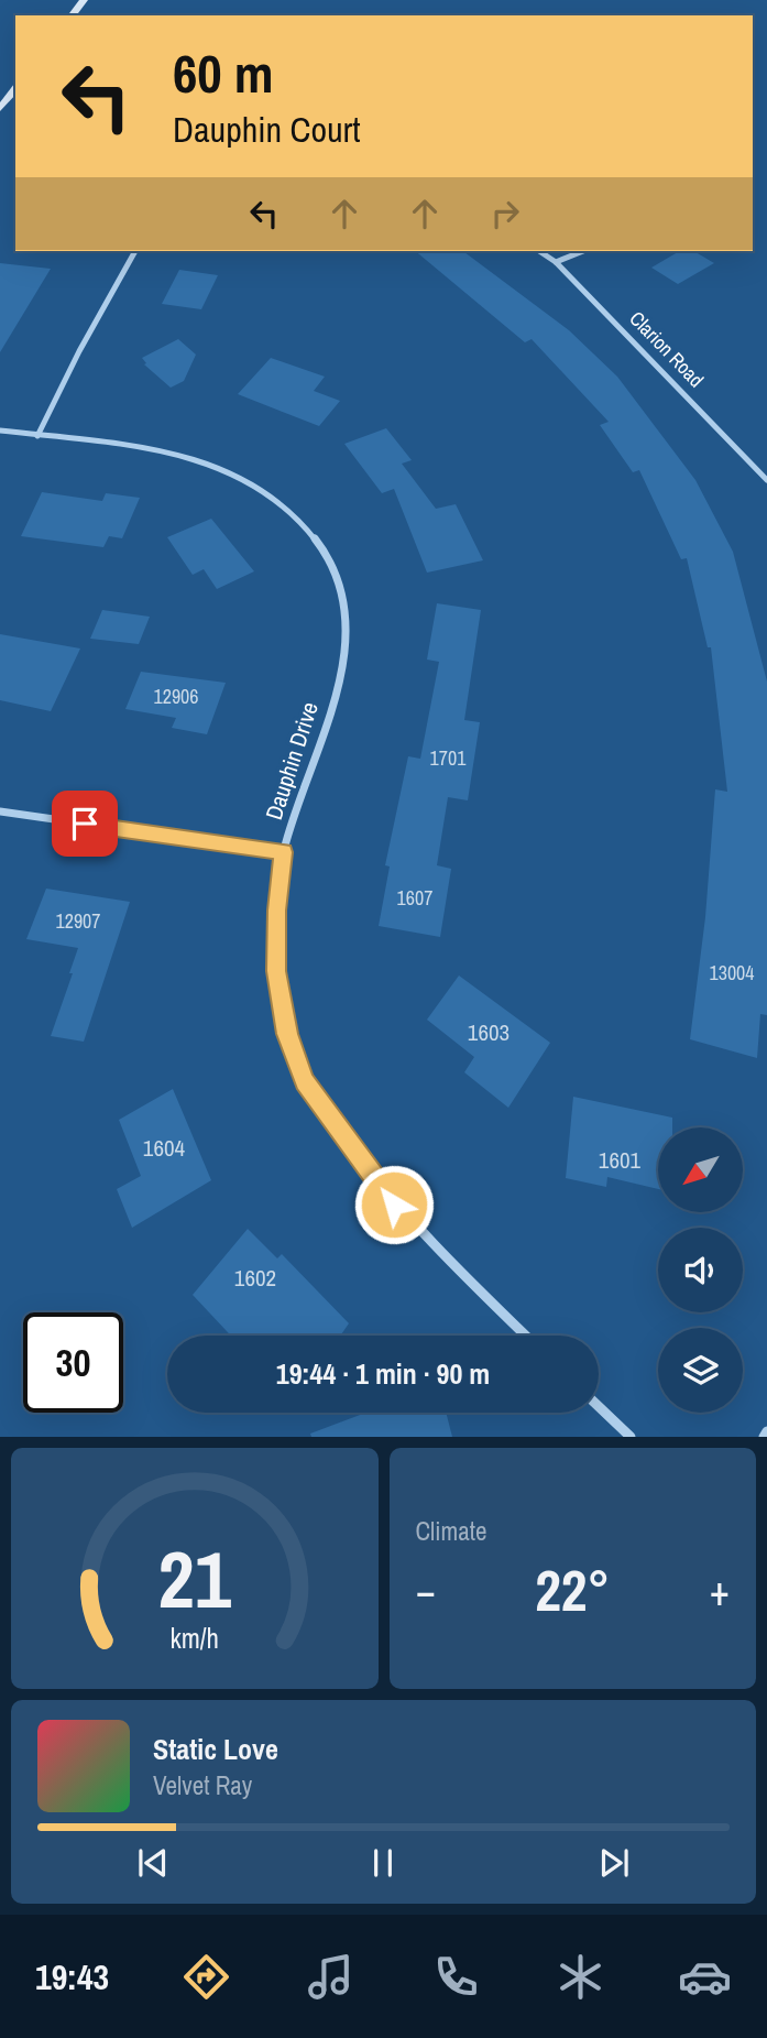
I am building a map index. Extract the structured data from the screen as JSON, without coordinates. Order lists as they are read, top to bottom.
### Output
{
  "streets": {
    "street": ["Clarion Road", "Dauphin Drive"]
  },
  "house_numbers": [
    "12906",
    "1701",
    "1607",
    "12907",
    "13004",
    "1603",
    "1604",
    "1601",
    "1602"
  ],
  "north": "bottom left",
  "page": {
    "turn": ["60 m", "Dauphin Court"],
    "limit": "30",
    "trip": "19:44 · 1 min · 90 m",
    "tile": "Climate",
    "heat": ["−", "22°", "+"],
    "song": ["Static Love", "Velvet Ray"],
    "tabs": "19:43",
    "gauge": ["21", "km/h"]
  }
}
